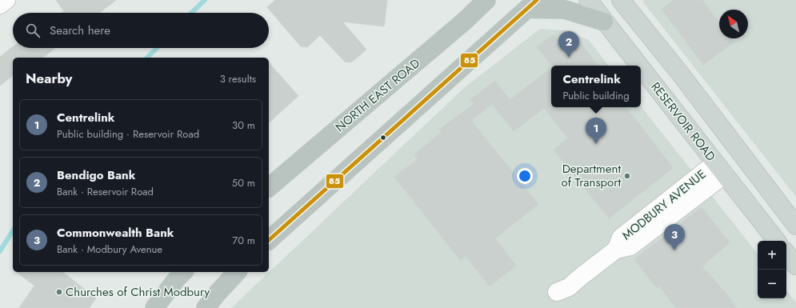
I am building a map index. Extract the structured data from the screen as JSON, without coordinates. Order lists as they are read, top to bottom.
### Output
{
  "streets": {
    "highway": ["NORTH EAST ROAD"],
    "main road": ["RESERVOIR ROAD"],
    "street": ["MODBURY AVENUE"]
  },
  "crossings": [
    ["RESERVOIR ROAD", "MODBURY AVENUE"]
  ],
  "places": ["Department of Transport", "Churches of Christ Modbury"],
  "lines": ["transit line 85"],
  "north": "top left",
  "page": {
    "search": "Search here",
    "pins": ["2", "1", "3"],
    "heading": ["Nearby", "3 results"],
    "popup": ["Centrelink", "Public building"],
    "list": [
      {
        "mark": "1",
        "name": "Centrelink",
        "note": "Public building · Reservoir Road",
        "value": "30 m"
      },
      {
        "mark": "2",
        "name": "Bendigo Bank",
        "note": "Bank · Reservoir Road",
        "value": "50 m"
      },
      {
        "mark": "3",
        "name": "Commonwealth Bank",
        "note": "Bank · Modbury Avenue",
        "value": "70 m"
      }
    ],
    "map_buttons": ["+", "−"]
  }
}
